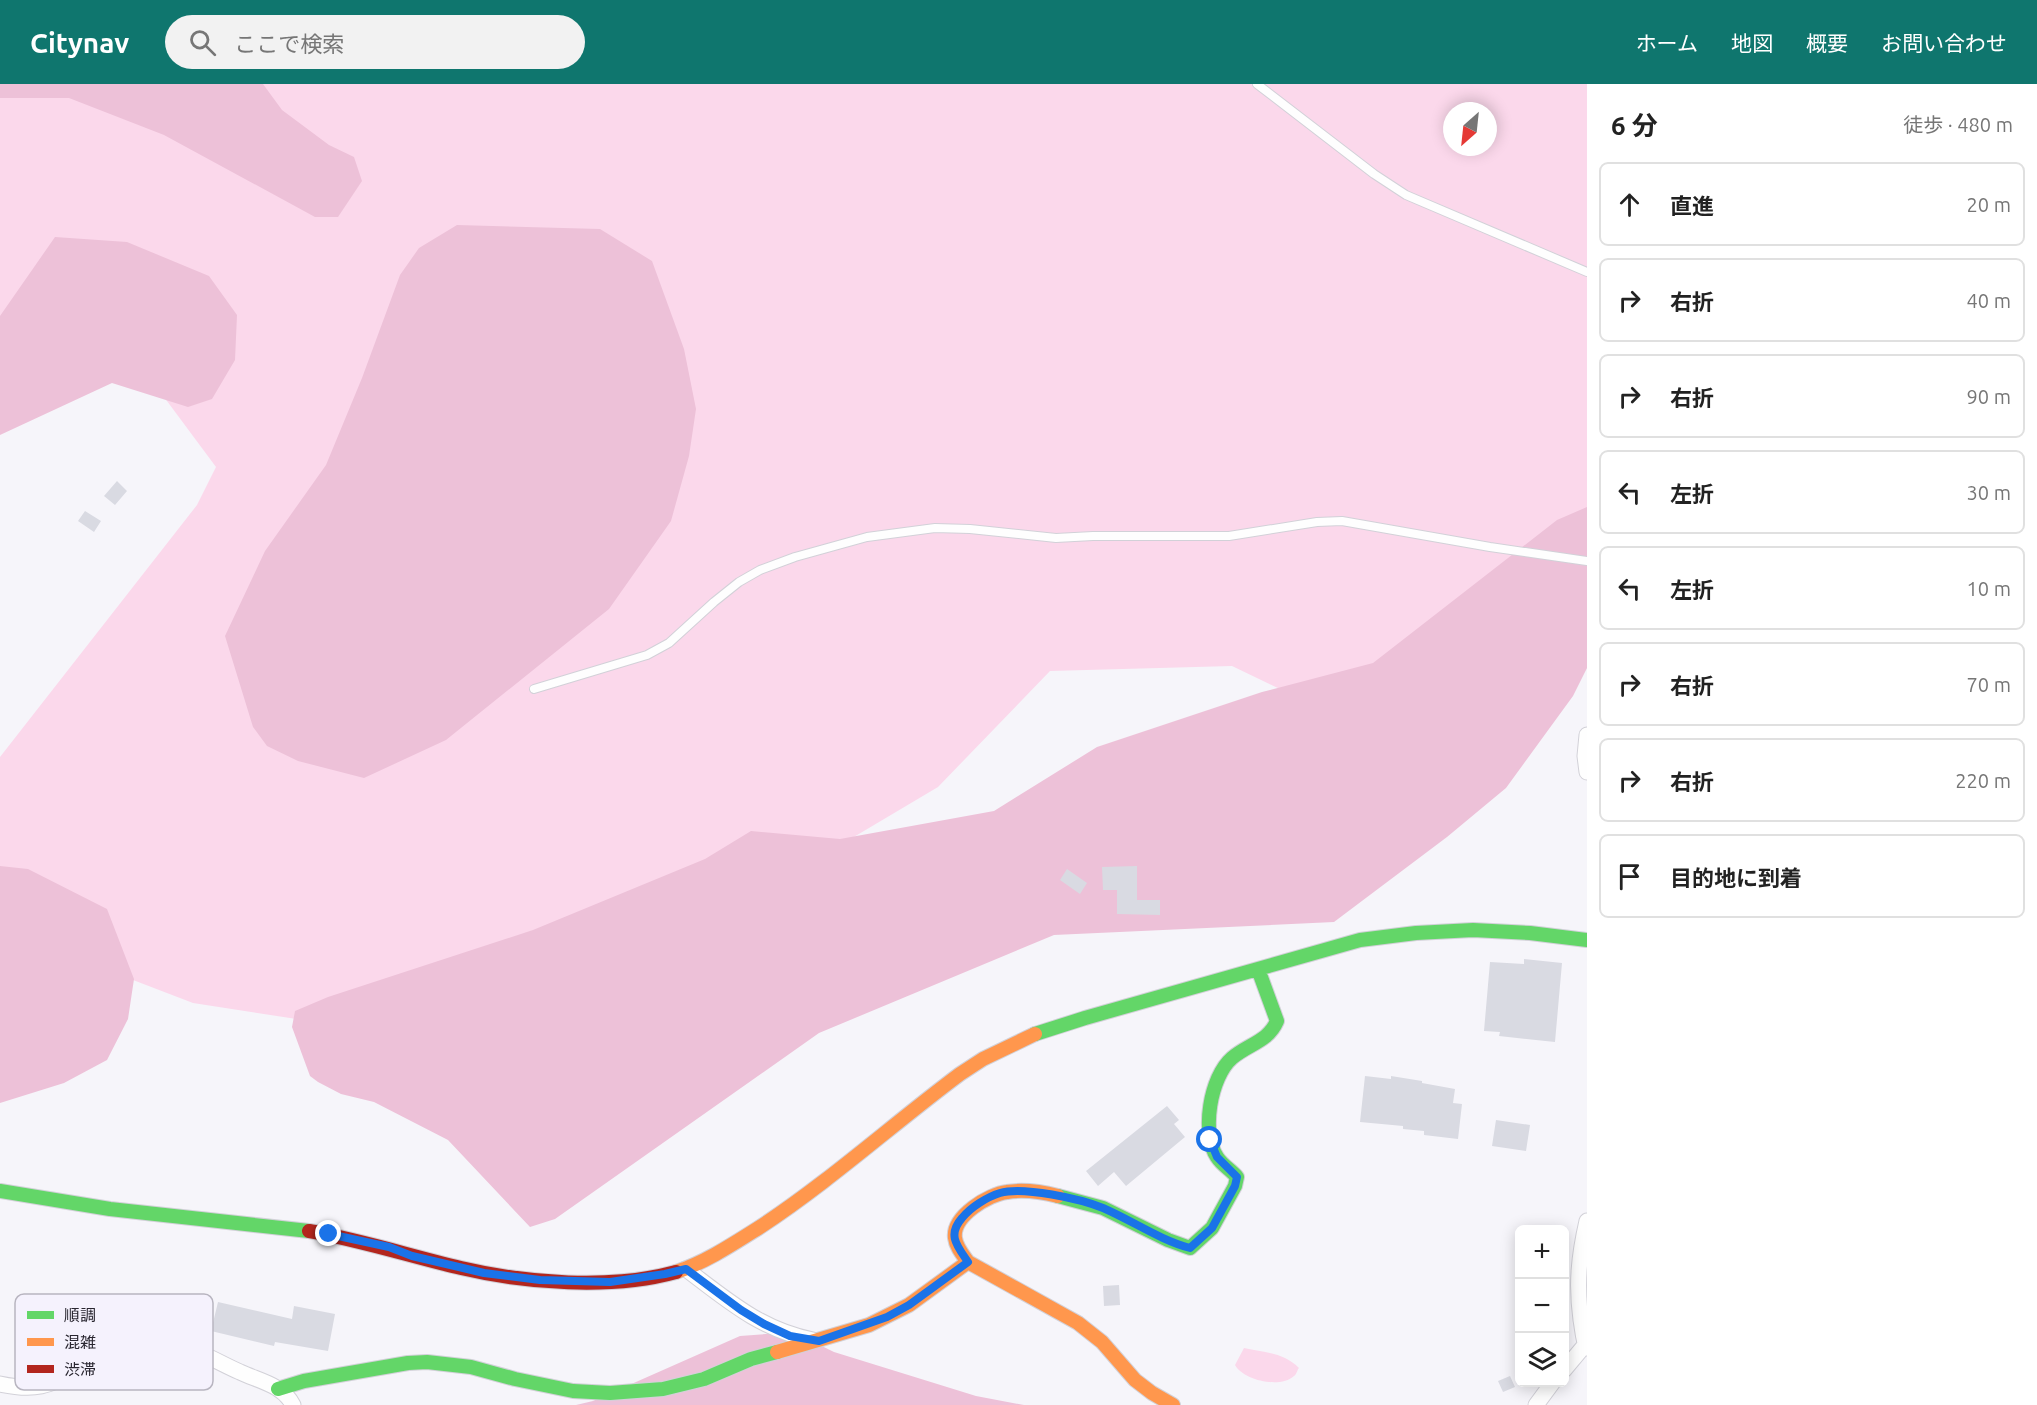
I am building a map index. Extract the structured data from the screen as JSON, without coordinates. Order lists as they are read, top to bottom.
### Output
{
  "legend": ["順調", "混雑", "渋滞"],
  "north": "bottom left",
  "page": {
    "header": "Citynav",
    "search": "ここで検索",
    "nav": [
      "ホーム",
      "地図",
      "概要",
      "お問い合わせ"
    ],
    "heading": ["6 分", "徒歩 · 480 m"],
    "list": [
      ["直進", "20 m"],
      ["右折", "40 m"],
      ["右折", "90 m"],
      ["左折", "30 m"],
      ["左折", "10 m"],
      ["右折", "70 m"],
      ["右折", "220 m"],
      "目的地に到着"
    ],
    "map_buttons": ["+", "−"]
  }
}
